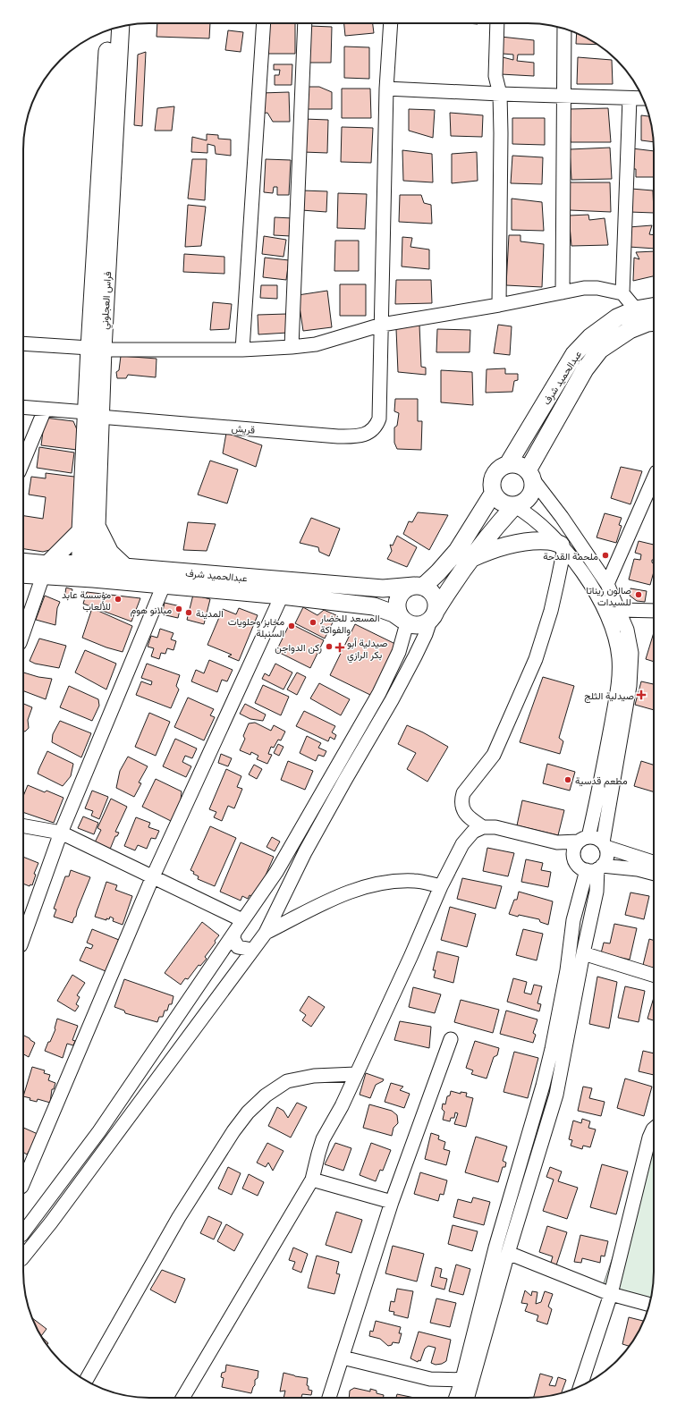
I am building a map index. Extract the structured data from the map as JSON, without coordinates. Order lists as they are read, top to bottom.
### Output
{
  "streets": {
    "main road": ["فراس العجلوني", "عبدالحميد شرف"],
    "street": ["قريش"]
  },
  "crossings": [
    ["فراس العجلوني", "عبدالحميد شرف"],
    ["فراس العجلوني", "قريش"]
  ],
  "places": {
    "other": [
      "ملحمة القدحة",
      "صالون ريناتا للسيدات",
      "مؤسسة عابد للألعاب",
      "مبلانو هوم",
      "المدينة",
      "المسعد للخضار والفواكة",
      "مخابز وحلويات السنبلة",
      "ركن الدواجن",
      "مطعم قدسية"
    ],
    "health": ["صيدلية أبو بكر الرازي", "صيدلية الثلج"]
  }
}
